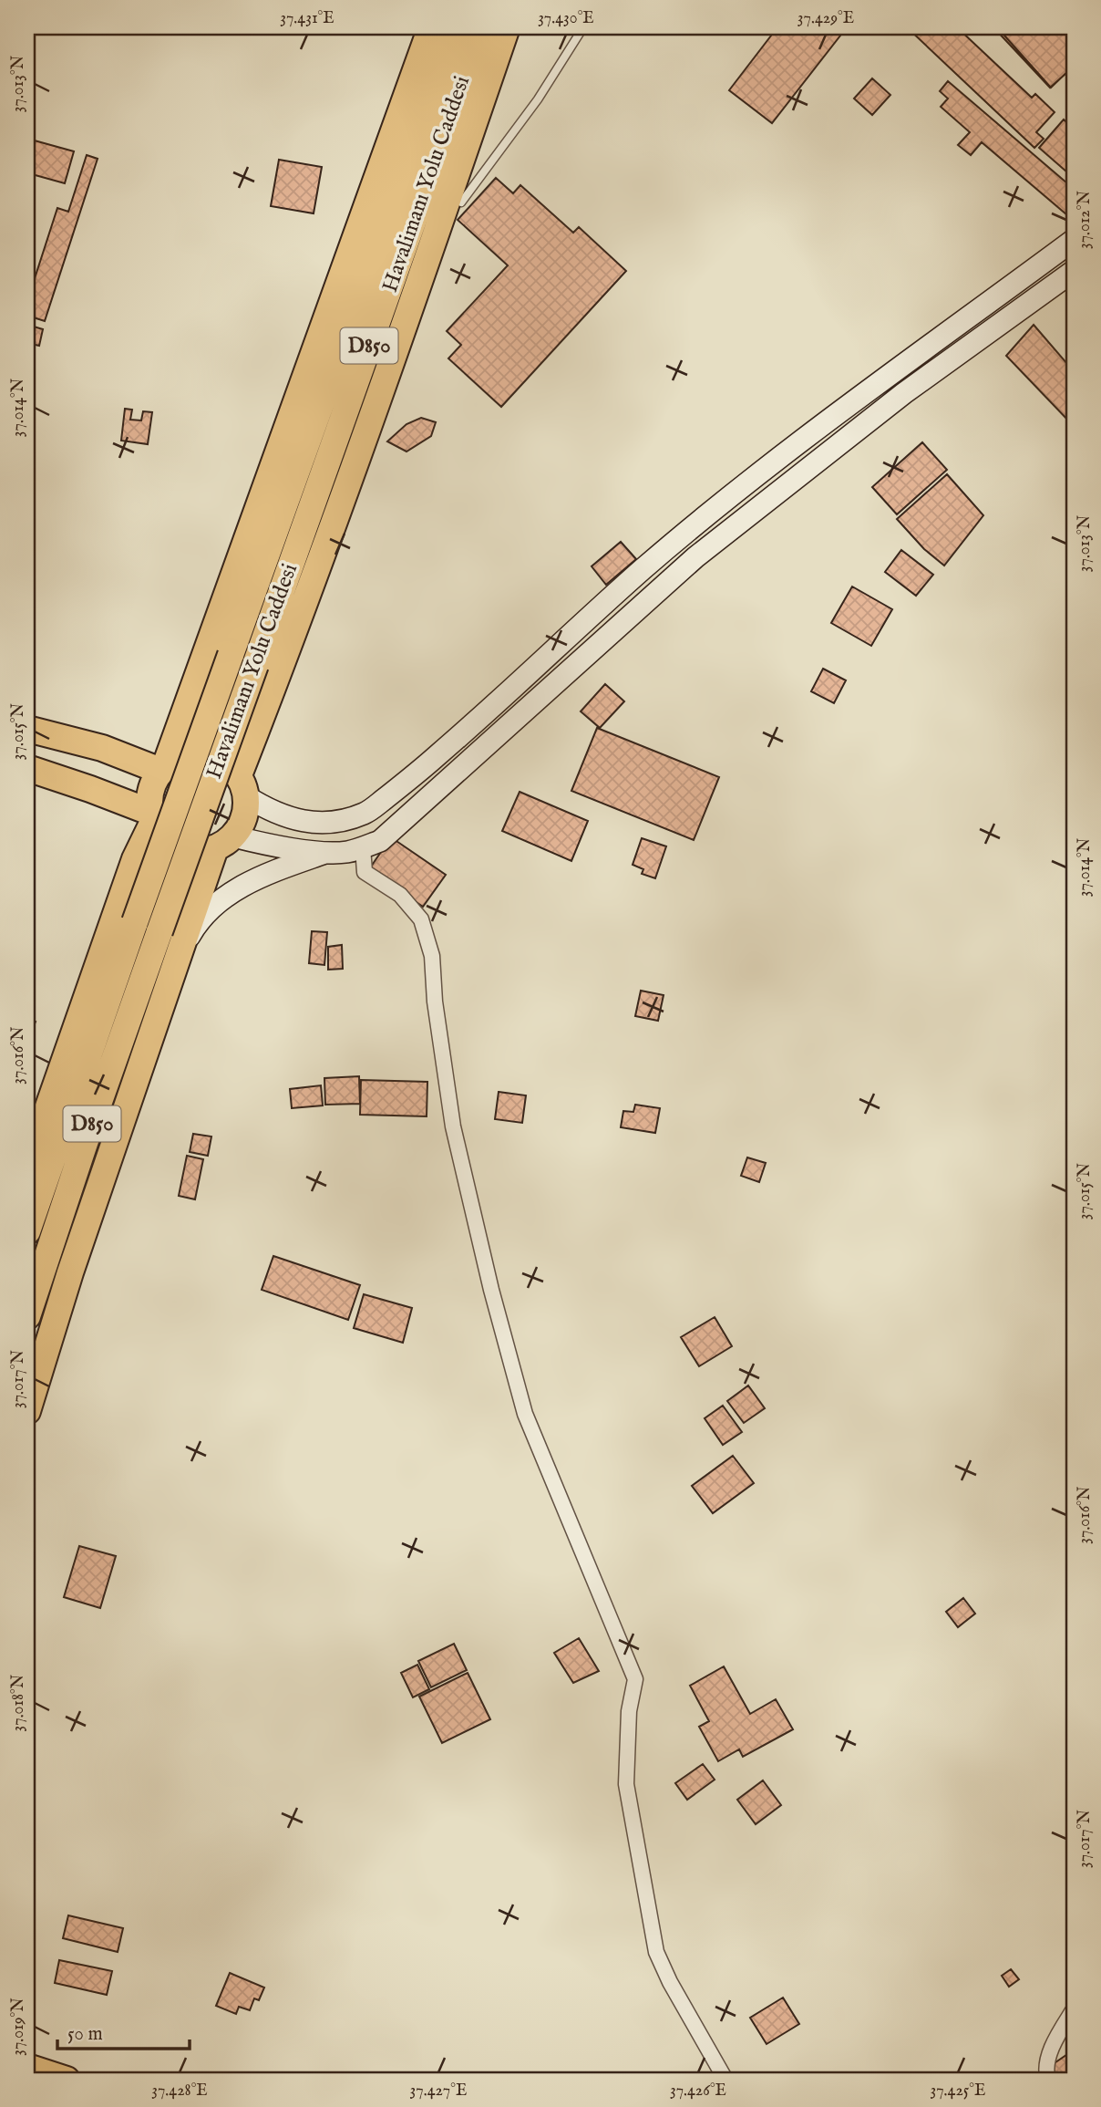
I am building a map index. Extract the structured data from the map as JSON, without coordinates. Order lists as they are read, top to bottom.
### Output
{
  "streets": {
    "highway": ["Havalimanı Yolu Caddesi", "D850"]
  },
  "scale_bar": "50 m",
  "coordinates": [
    "37.431°E",
    "37.430°E",
    "37.429°E",
    "37.013°N",
    "37.012°N",
    "37.014°N",
    "37.015°N",
    "37.016°N",
    "37.017°N",
    "37.018°N",
    "37.019°N",
    "37.428°E",
    "37.427°E",
    "37.426°E",
    "37.425°E"
  ]
}
